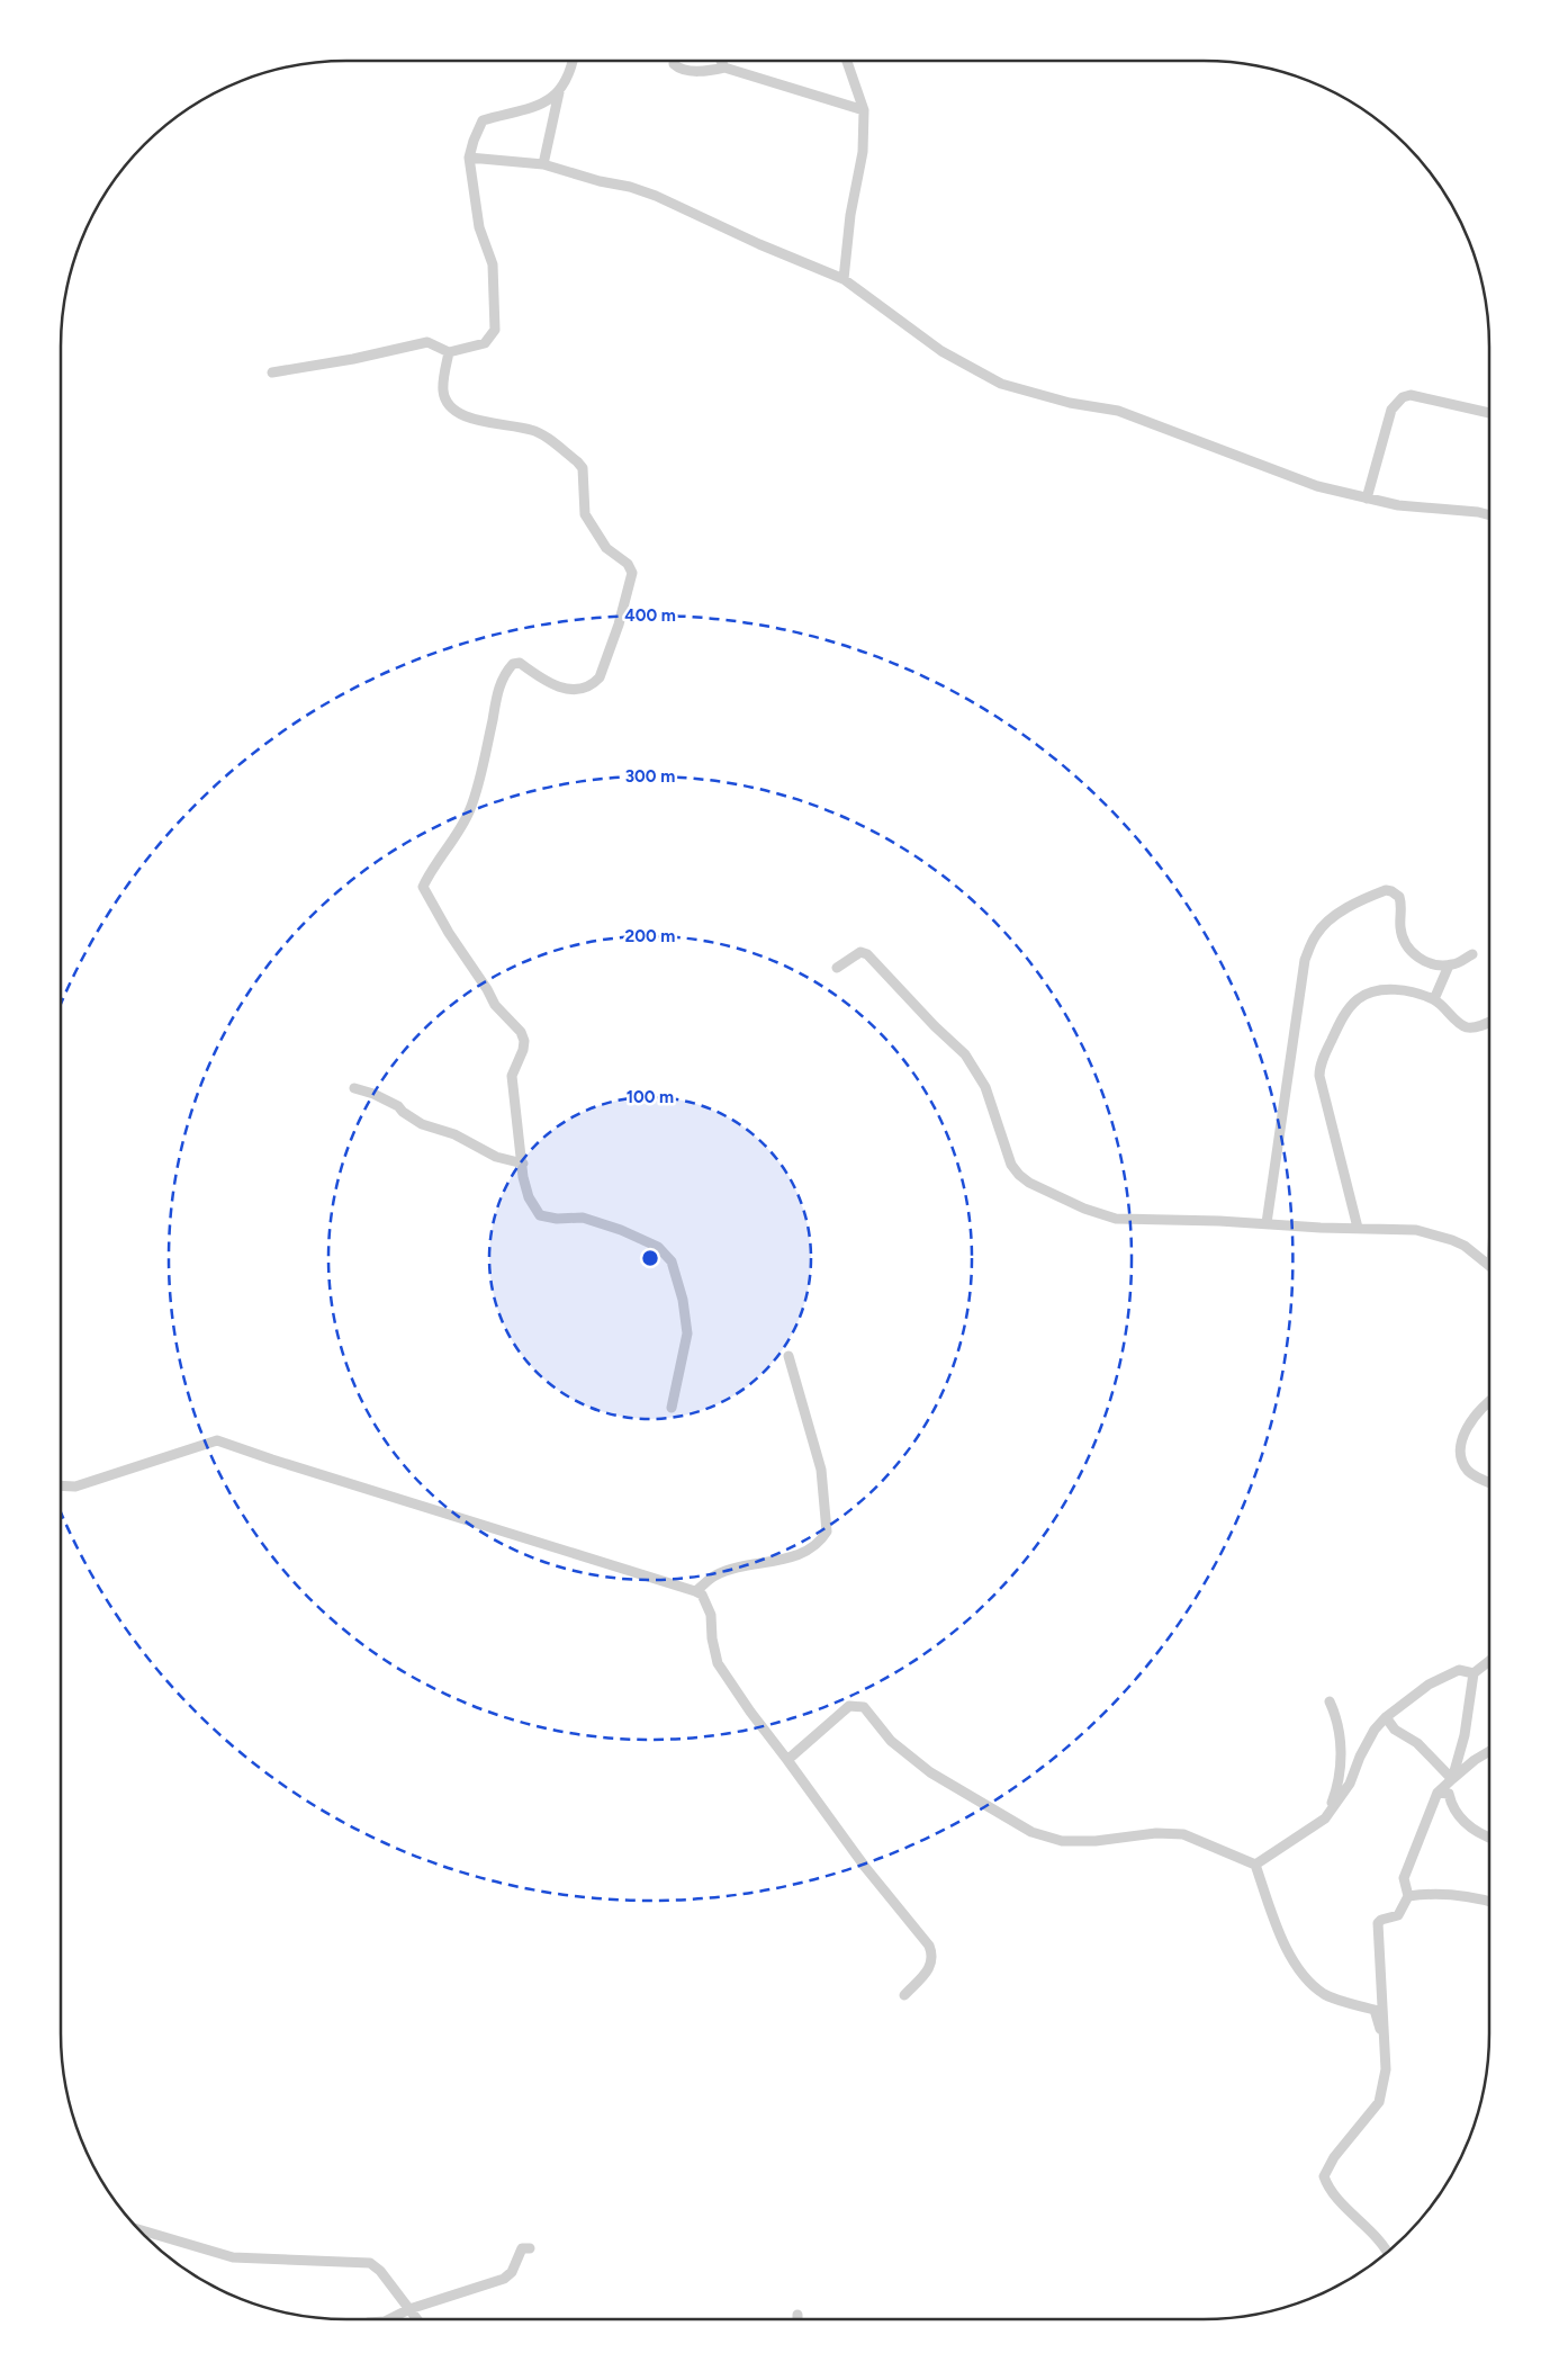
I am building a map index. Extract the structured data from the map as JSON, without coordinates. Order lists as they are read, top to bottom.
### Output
{
  "rings": [
    "400 m",
    "300 m",
    "200 m",
    "100 m"
  ]
}
